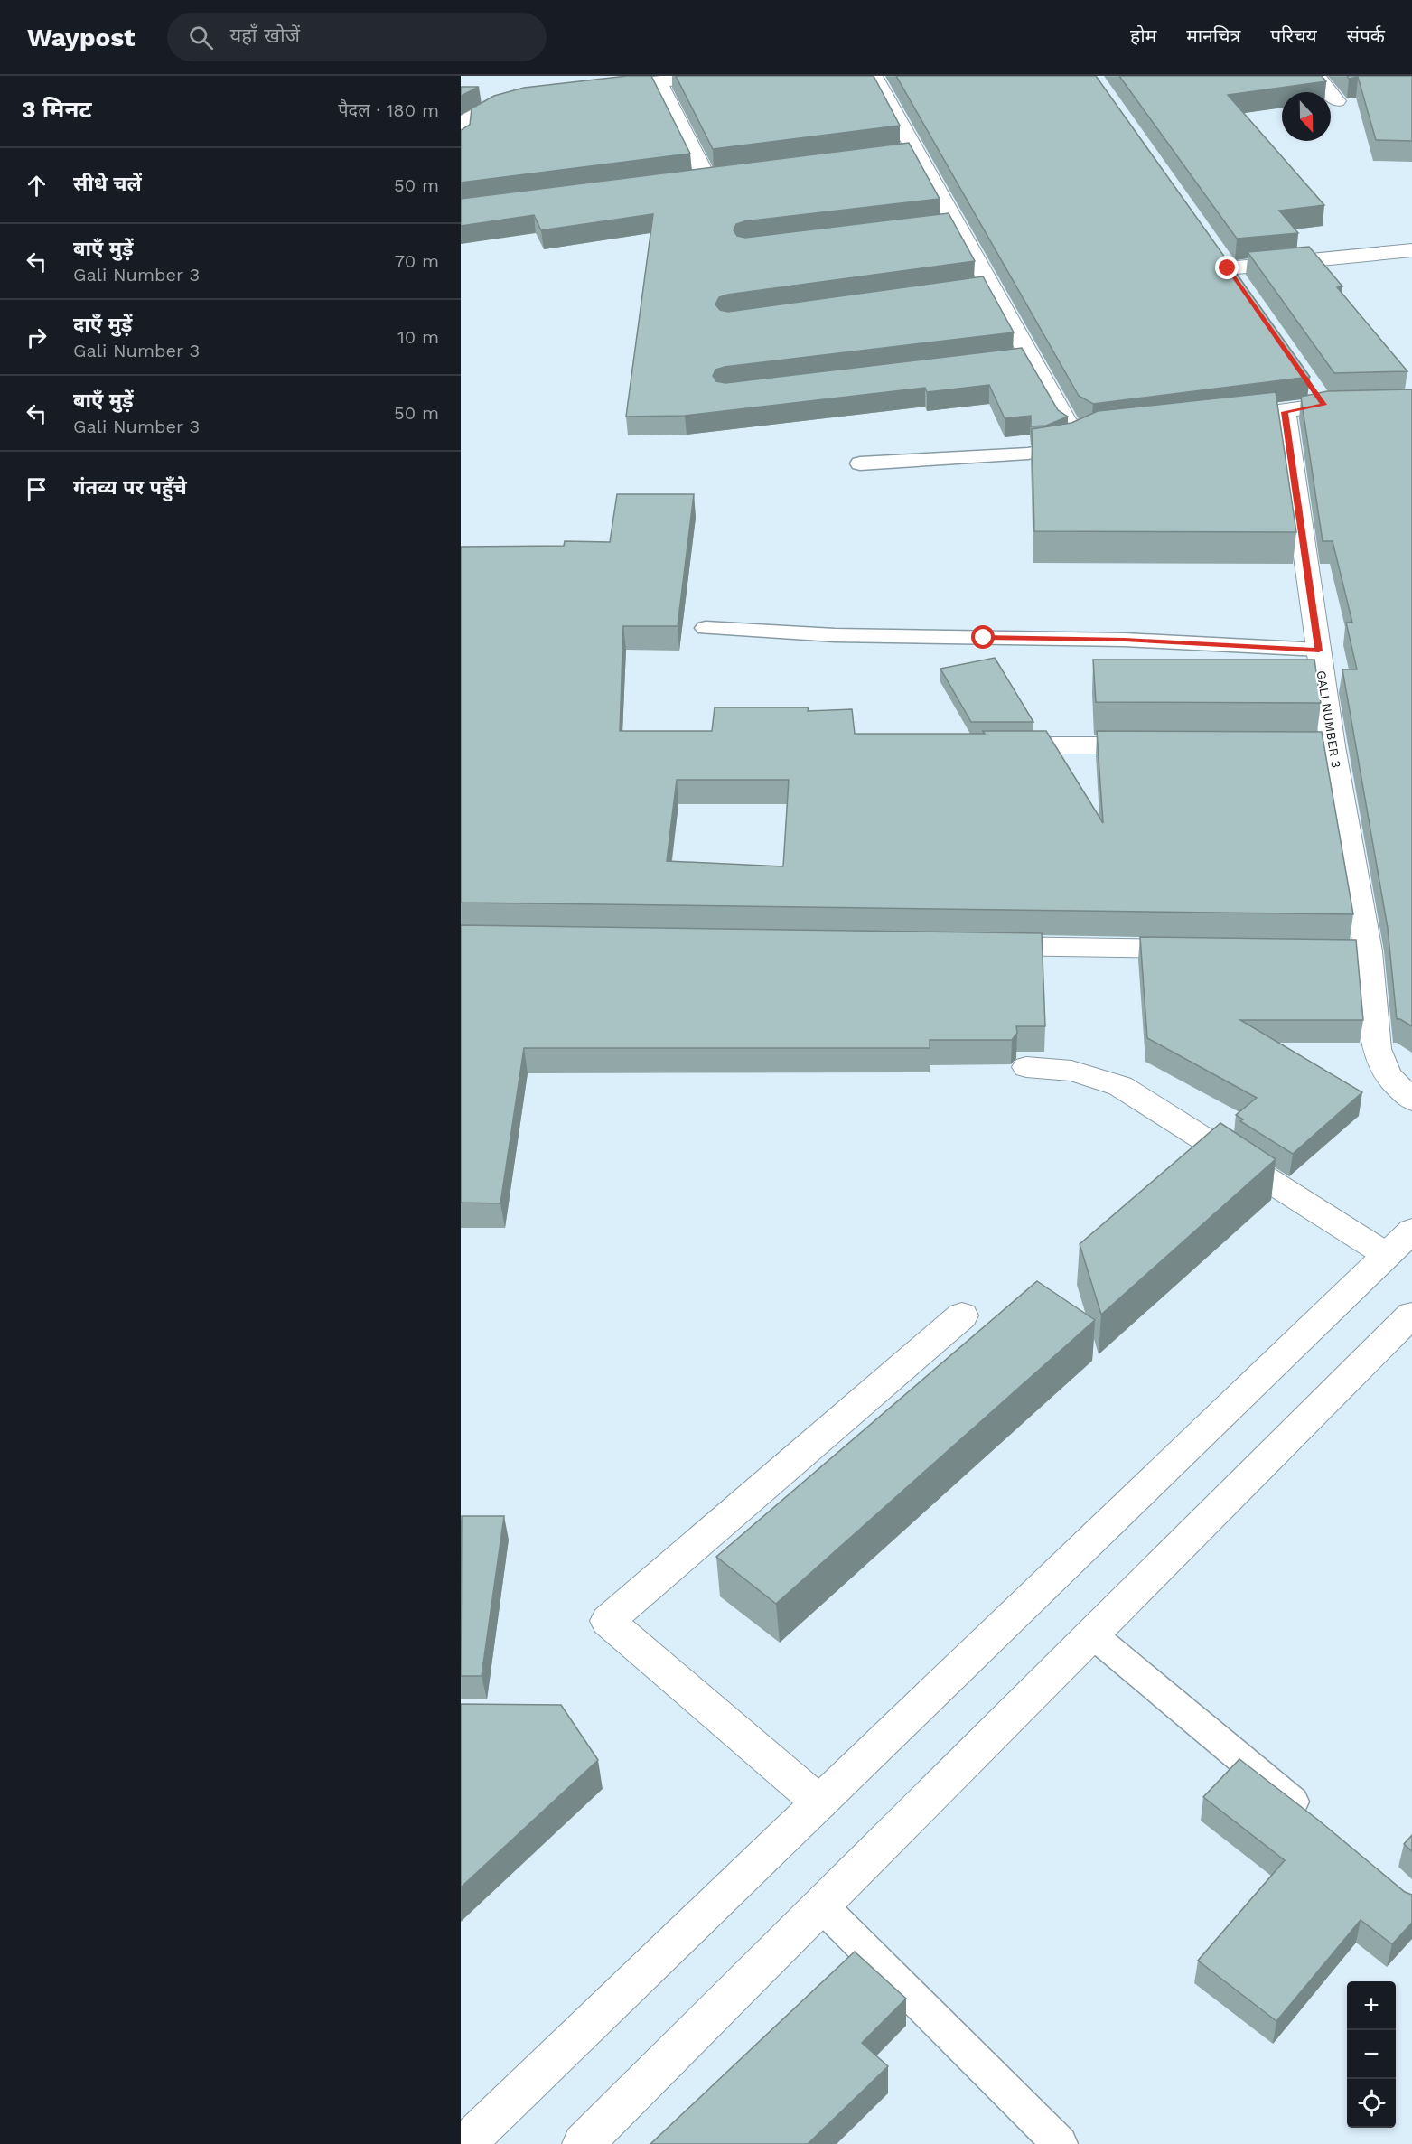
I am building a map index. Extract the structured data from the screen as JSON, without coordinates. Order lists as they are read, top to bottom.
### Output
{
  "streets": {
    "street": ["GALI NUMBER 3"]
  },
  "north": "bottom",
  "page": {
    "header": "Waypost",
    "search": "यहाँ खोजें",
    "nav": [
      "होम",
      "मानचित्र",
      "परिचय",
      "संपर्क"
    ],
    "heading": ["3 मिनट", "पैदल · 180 m"],
    "list": [
      ["सीधे चलें", "50 m"],
      ["बाएँ मुड़ें", "Gali Number 3", "70 m"],
      ["दाएँ मुड़ें", "Gali Number 3", "10 m"],
      ["बाएँ मुड़ें", "Gali Number 3", "50 m"],
      "गंतव्य पर पहुँचे"
    ],
    "map_buttons": ["+", "−"]
  }
}
